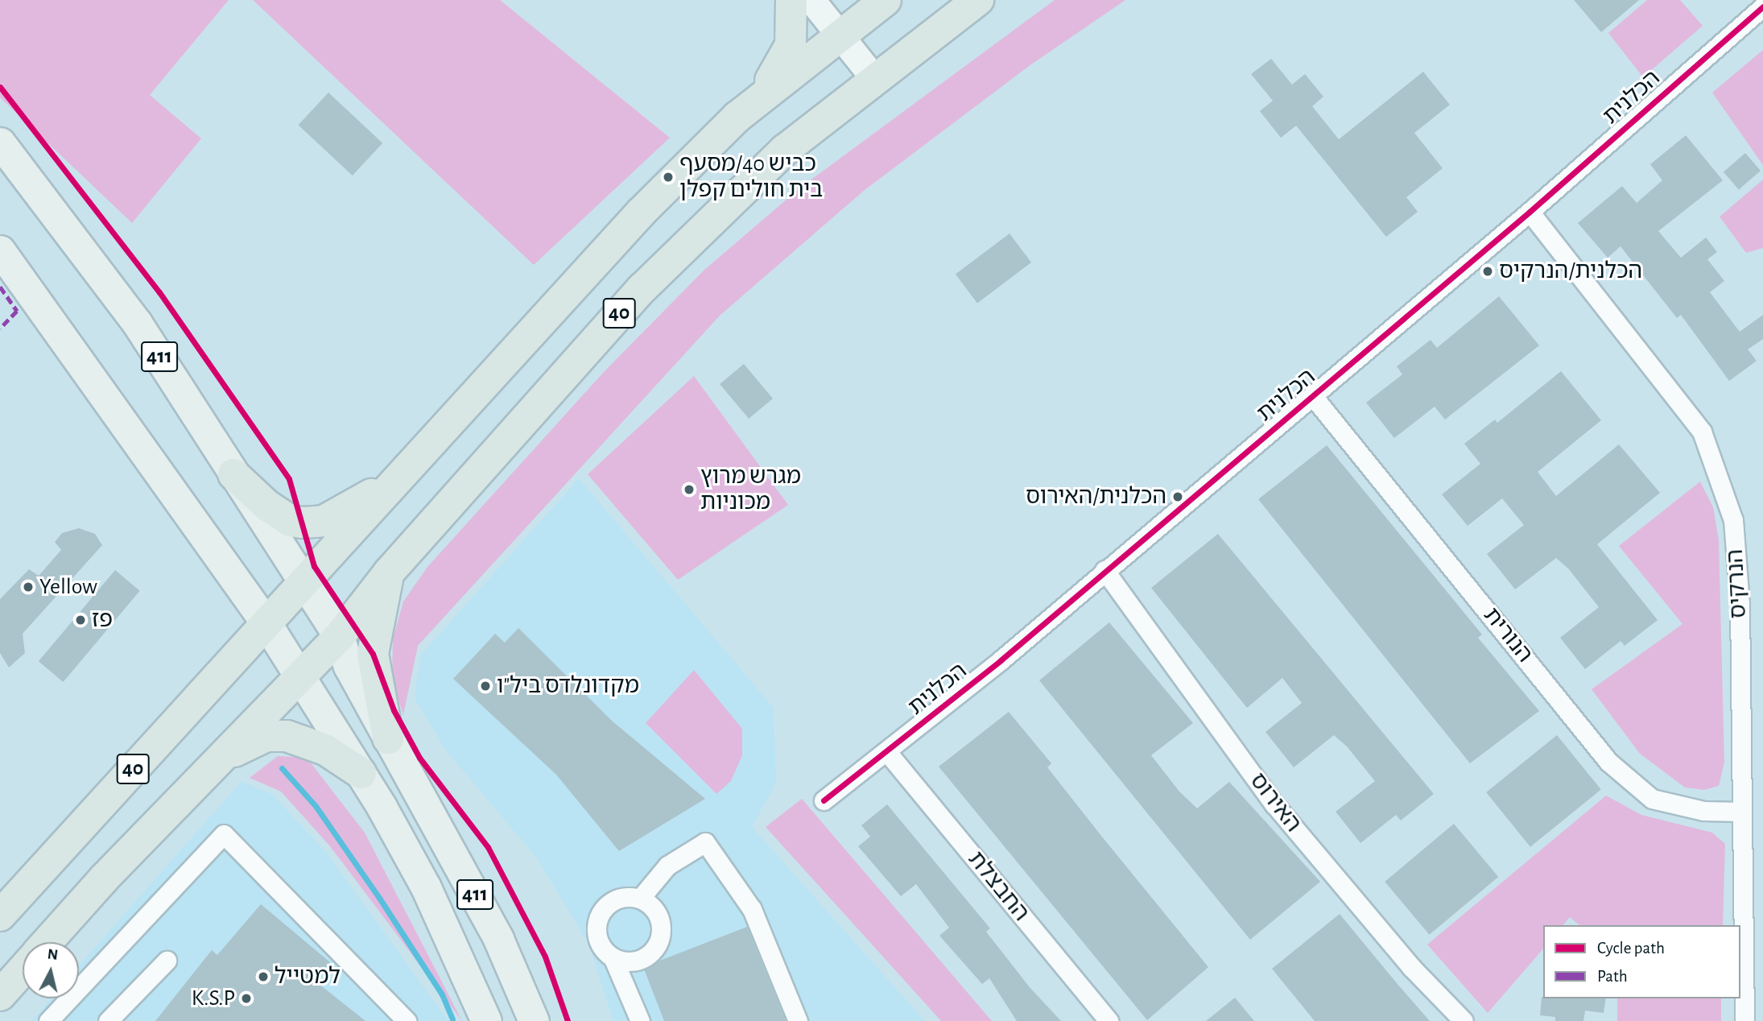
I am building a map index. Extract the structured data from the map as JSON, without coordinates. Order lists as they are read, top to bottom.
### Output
{
  "streets": {
    "highway": ["40"],
    "main road": ["411"],
    "street": [
      "הכלנית",
      "הנרקיס",
      "הנורית",
      "האירוס",
      "החבצלת"
    ]
  },
  "crossings": [
    ["הכלנית", "הנרקיס"],
    ["הכלנית", "הנורית"],
    ["הכלנית", "האירוס"],
    ["הכלנית", "החבצלת"],
    ["40", "411"],
    ["הנרקיס", "הנורית"]
  ],
  "places": [
    "כביש 40/מסעף בית חולים קפלן",
    "הכלנית/הנרקיס",
    "מגרש מרוץ מכוניות",
    "הכלנית/האירוס",
    "Yellow",
    "פז",
    "מקדונלדס ביל\"ו",
    "למטייל",
    "K.S.P"
  ],
  "legend": ["Cycle path", "Path"],
  "north": "top"
}
